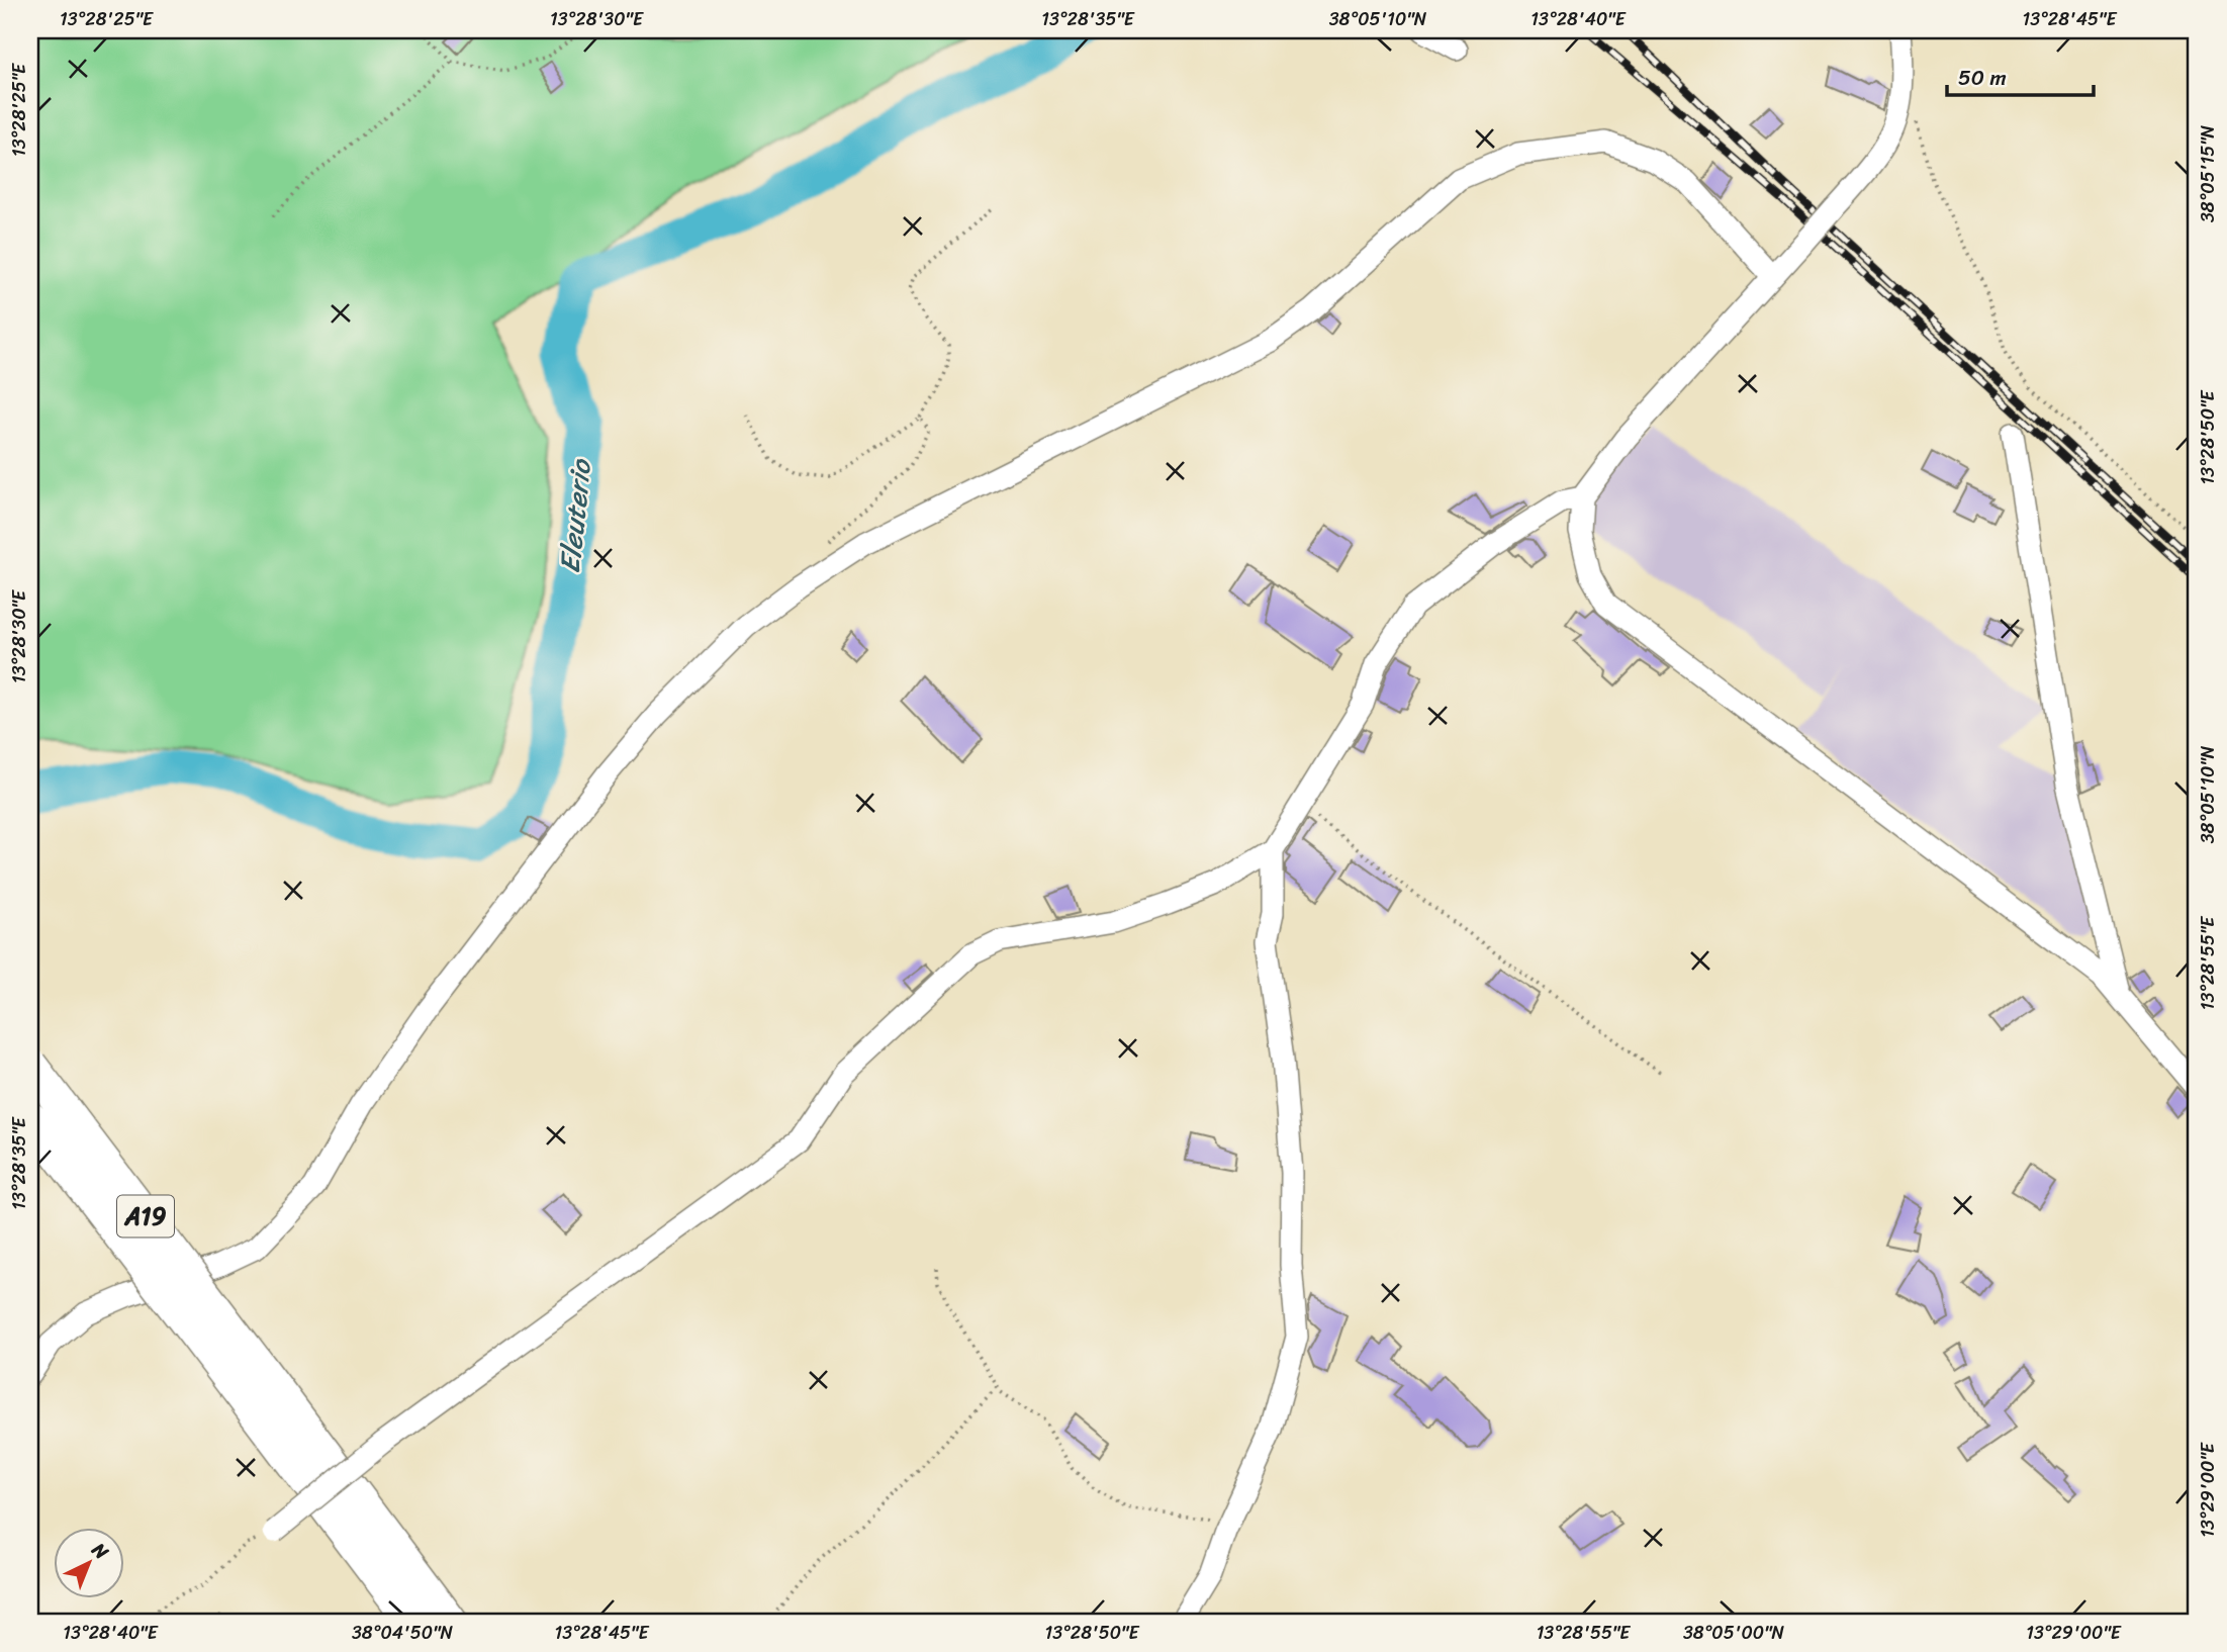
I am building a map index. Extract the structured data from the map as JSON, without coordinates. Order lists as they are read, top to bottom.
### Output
{
  "streets": {
    "highway": ["A19"]
  },
  "water": ["Eleuterio"],
  "scale_bar": "50 m",
  "north": "top right",
  "coordinates": [
    "13°28'25\"E",
    "13°28'30\"E",
    "13°28'35\"E",
    "38°05'10\"N",
    "13°28'40\"E",
    "13°28'45\"E",
    "38°05'15\"N",
    "13°28'50\"E",
    "13°28'55\"E",
    "13°29'00\"E",
    "38°04'50\"N",
    "38°05'00\"N"
  ]
}
